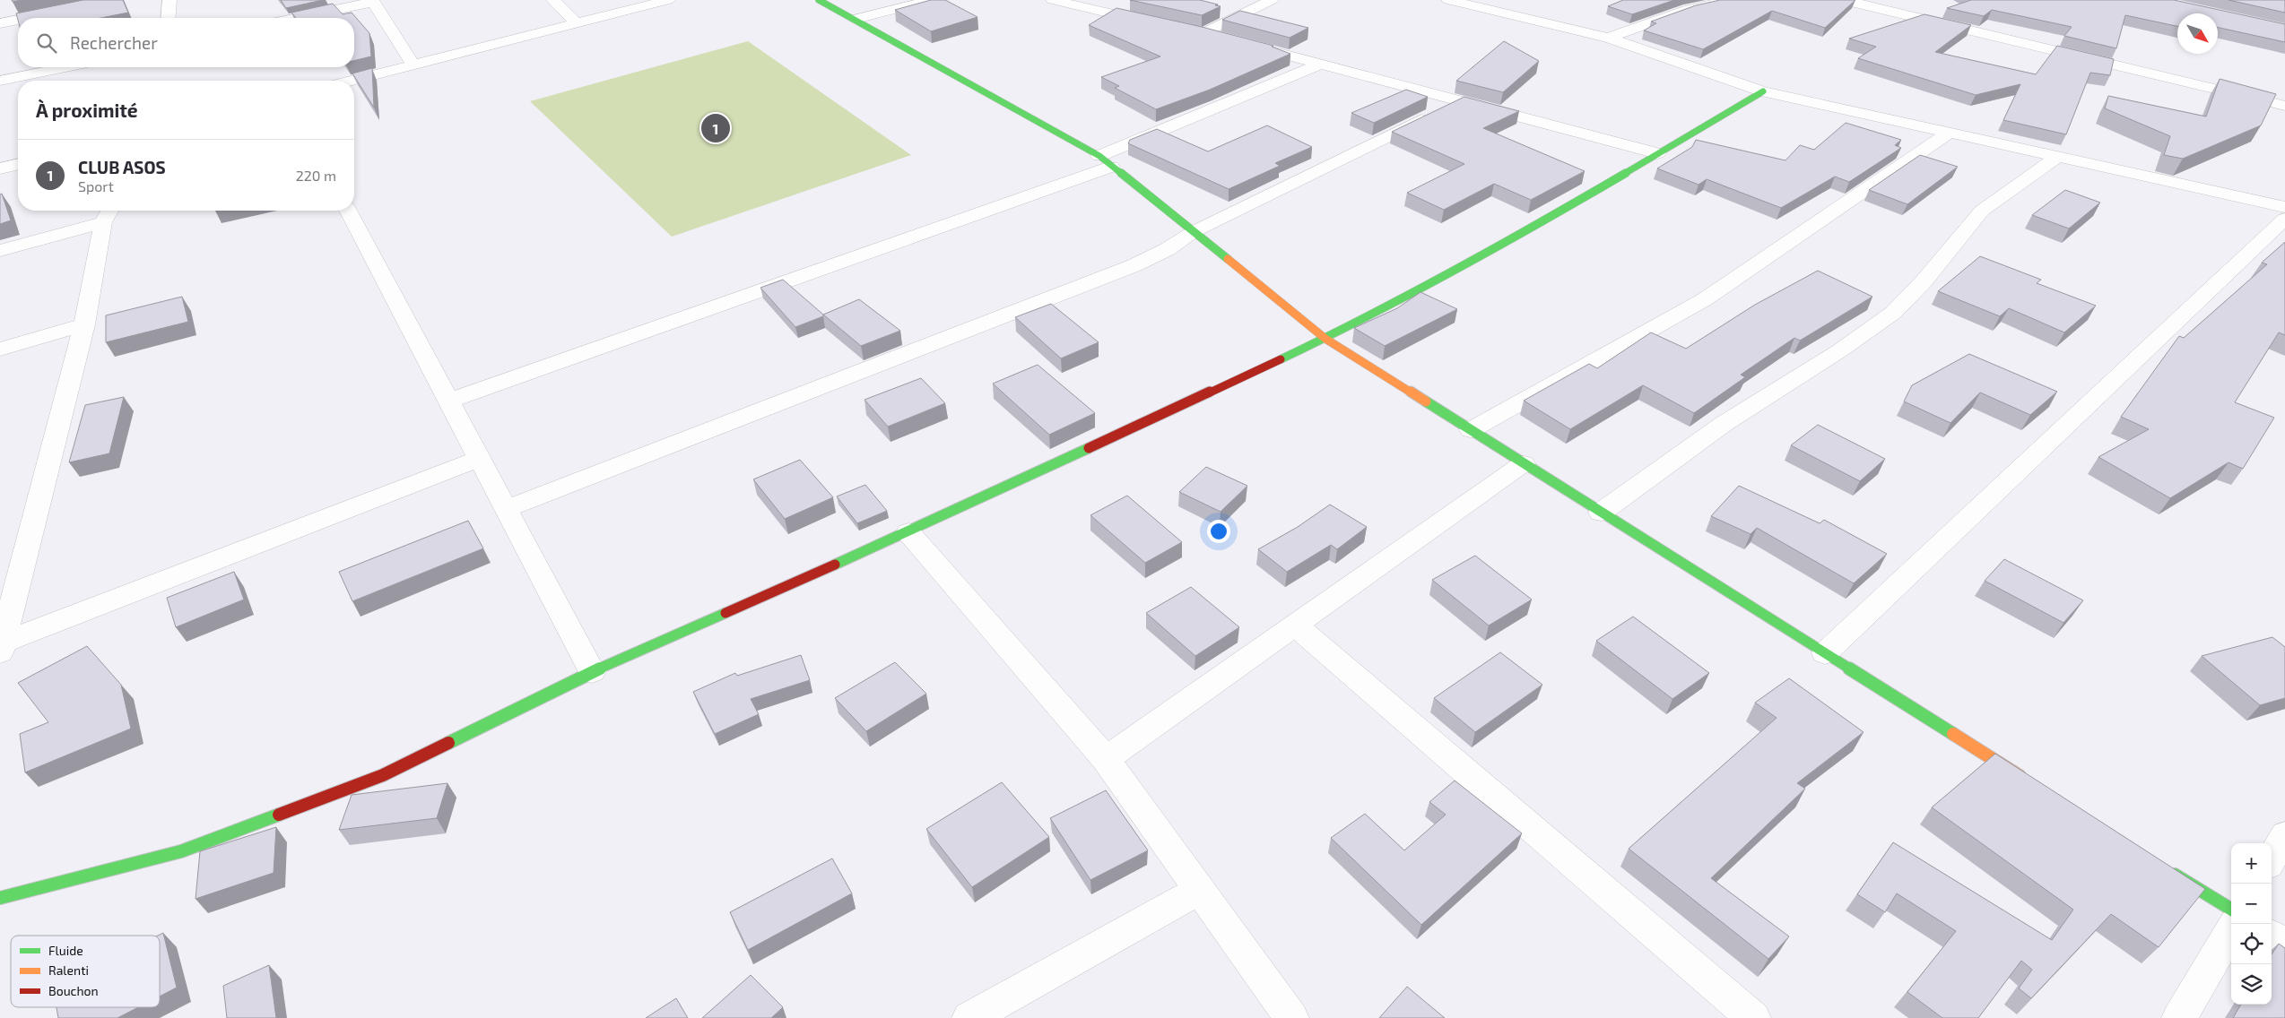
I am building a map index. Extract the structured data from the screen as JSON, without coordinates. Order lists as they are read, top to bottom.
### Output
{
  "legend": ["Fluide", "Ralenti", "Bouchon"],
  "north": "bottom right",
  "page": {
    "search": "Rechercher",
    "heading": "À proximité",
    "pins": "1",
    "list": [
      {
        "mark": "1",
        "name": "CLUB ASOS",
        "note": "Sport",
        "value": "220 m"
      }
    ],
    "map_buttons": ["+", "−"]
  }
}
